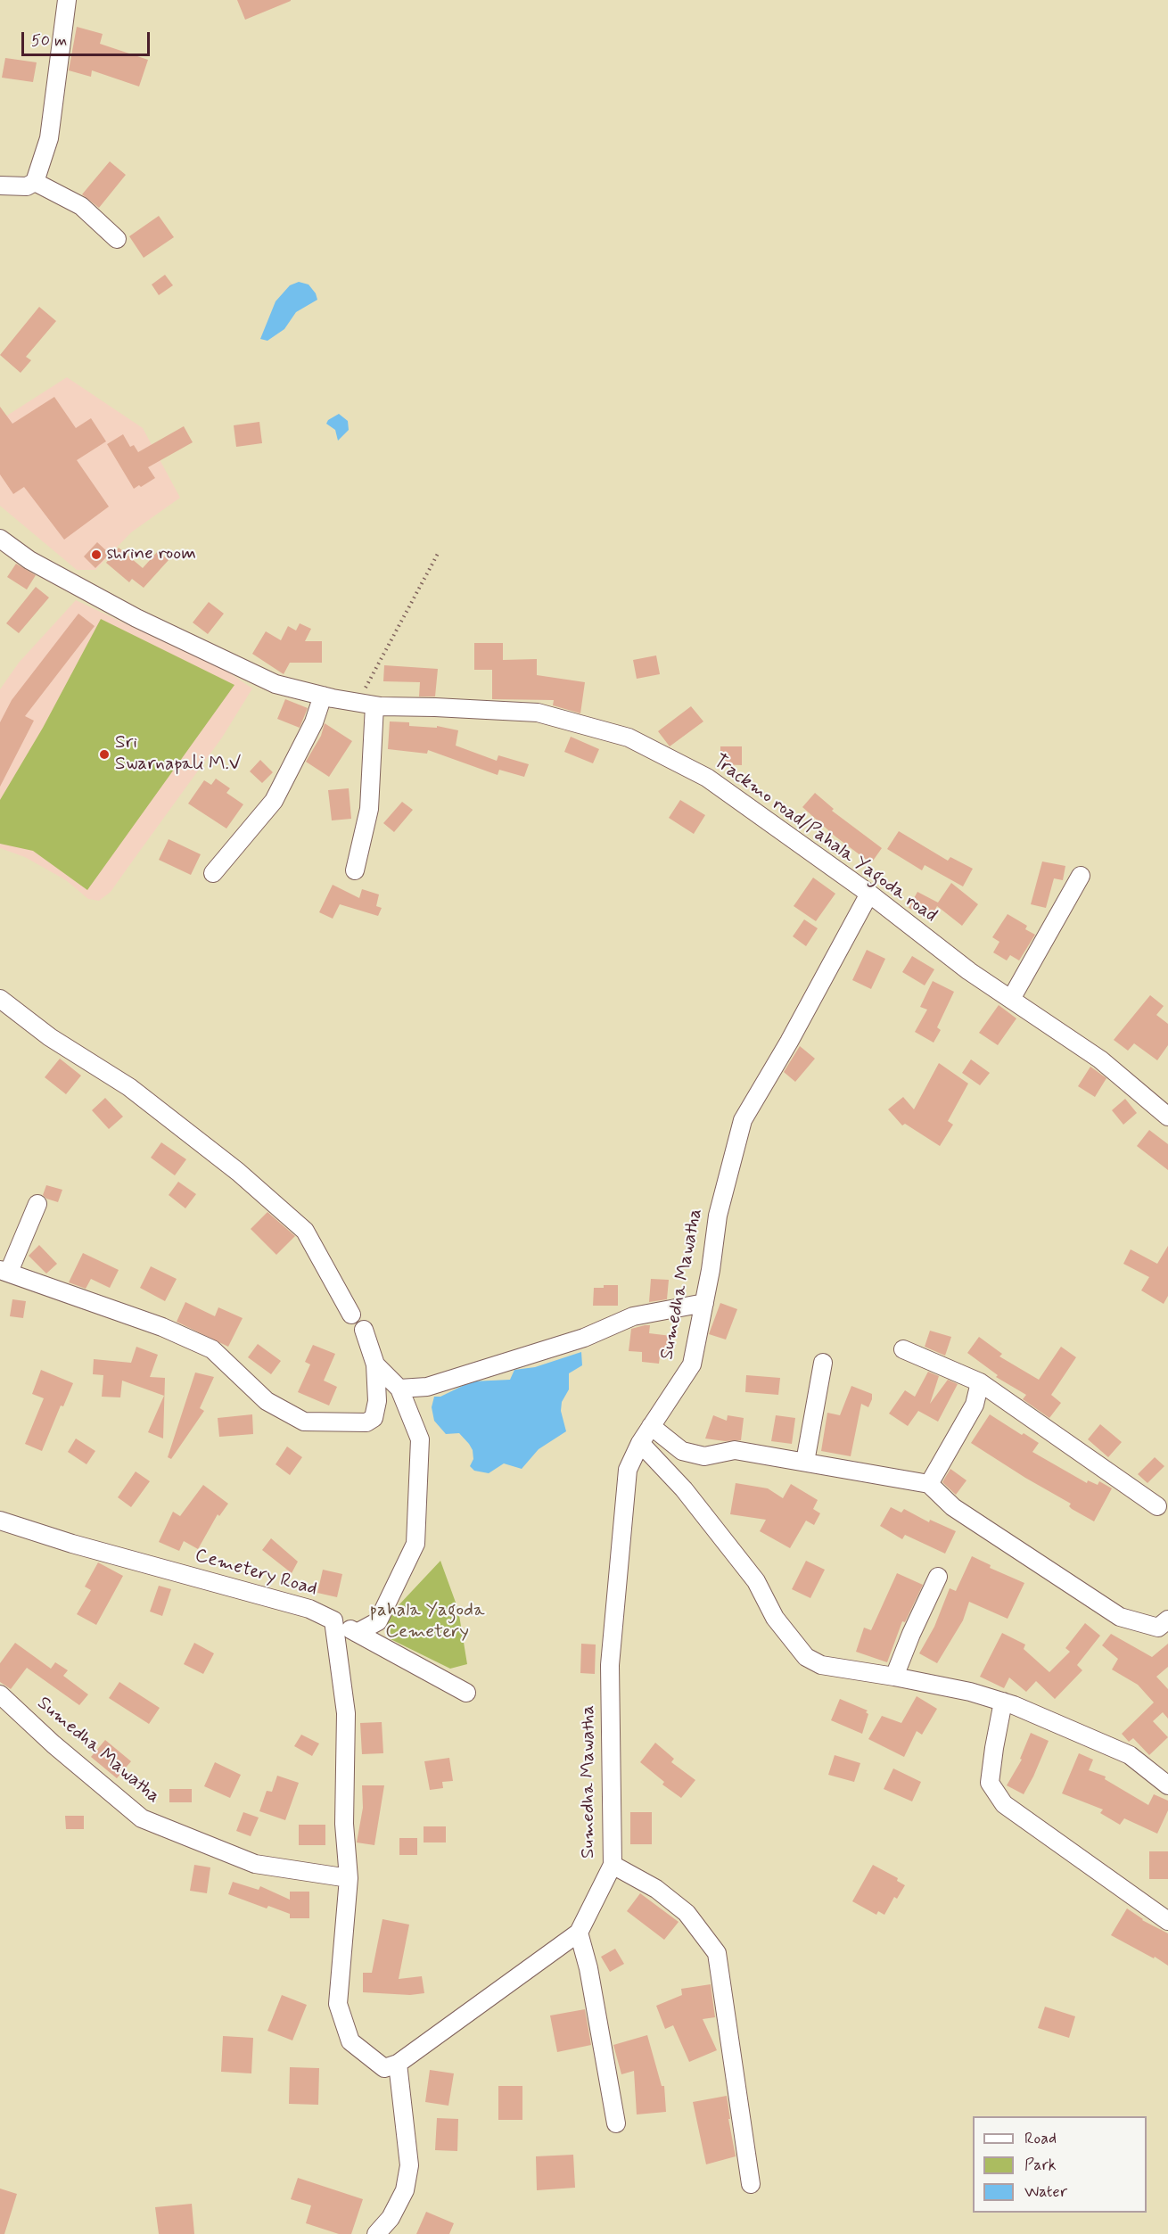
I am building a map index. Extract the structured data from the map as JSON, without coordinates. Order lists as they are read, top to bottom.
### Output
{
  "streets": {
    "street": ["Trackmo road/Pahala Yagoda road", "Sumedha Mawatha", "Cemetery Road"]
  },
  "crossings": [
    ["Trackmo road/Pahala Yagoda road", "Sumedha Mawatha"],
    ["Sumedha Mawatha", "Cemetery Road"]
  ],
  "parks": ["pahala Yagoda Cemetery"],
  "places": ["shrine room", "Sri Swarnapali M.V"],
  "legend": ["Road", "Park", "Water"],
  "scale_bar": "50 m"
}
